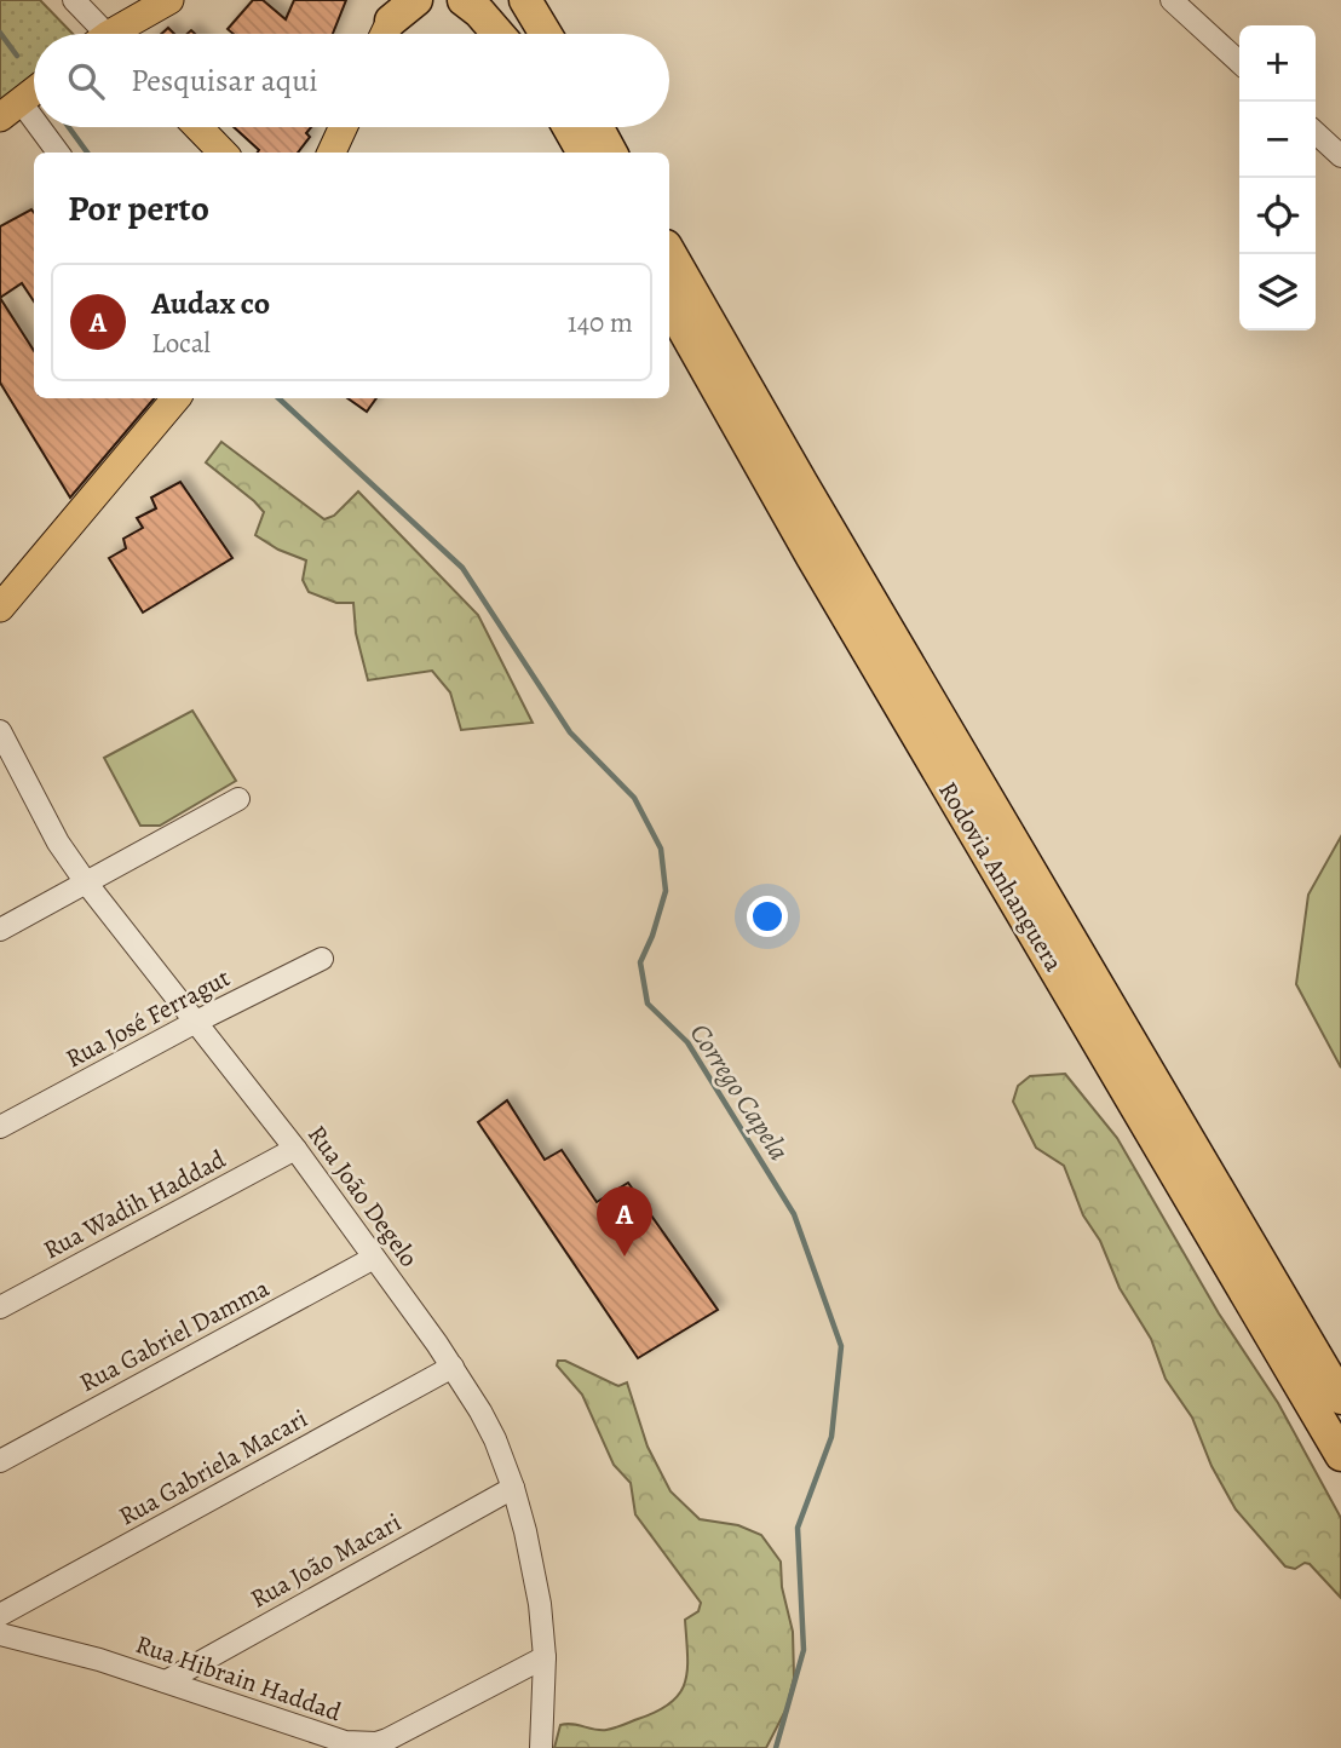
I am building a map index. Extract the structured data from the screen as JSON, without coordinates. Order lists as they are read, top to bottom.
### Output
{
  "streets": {
    "highway": ["Rodovia Anhanguera"],
    "street": [
      "Rua José Ferragut",
      "Rua João Degelo",
      "Rua Wadih Haddad",
      "Rua Gabriel Damma",
      "Rua Gabriela Macari",
      "Rua João Macari",
      "Rua Hibrain Haddad"
    ]
  },
  "crossings": [
    ["Rua José Ferragut", "Rua João Degelo"],
    ["Rua João Degelo", "Rua Wadih Haddad"],
    ["Rua João Degelo", "Rua Gabriel Damma"],
    ["Rua João Degelo", "Rua Gabriela Macari"],
    ["Rua João Degelo", "Rua João Macari"],
    ["Rua João Degelo", "Rua Hibrain Haddad"],
    ["Rua João Macari", "Rua Hibrain Haddad"]
  ],
  "water": ["Corrego Capela"],
  "page": {
    "map_buttons": ["+", "−"],
    "search": "Pesquisar aqui",
    "heading": "Por perto",
    "list": [
      {
        "mark": "A",
        "name": "Audax co",
        "note": "Local",
        "value": "140 m"
      }
    ],
    "pins": "A"
  }
}
